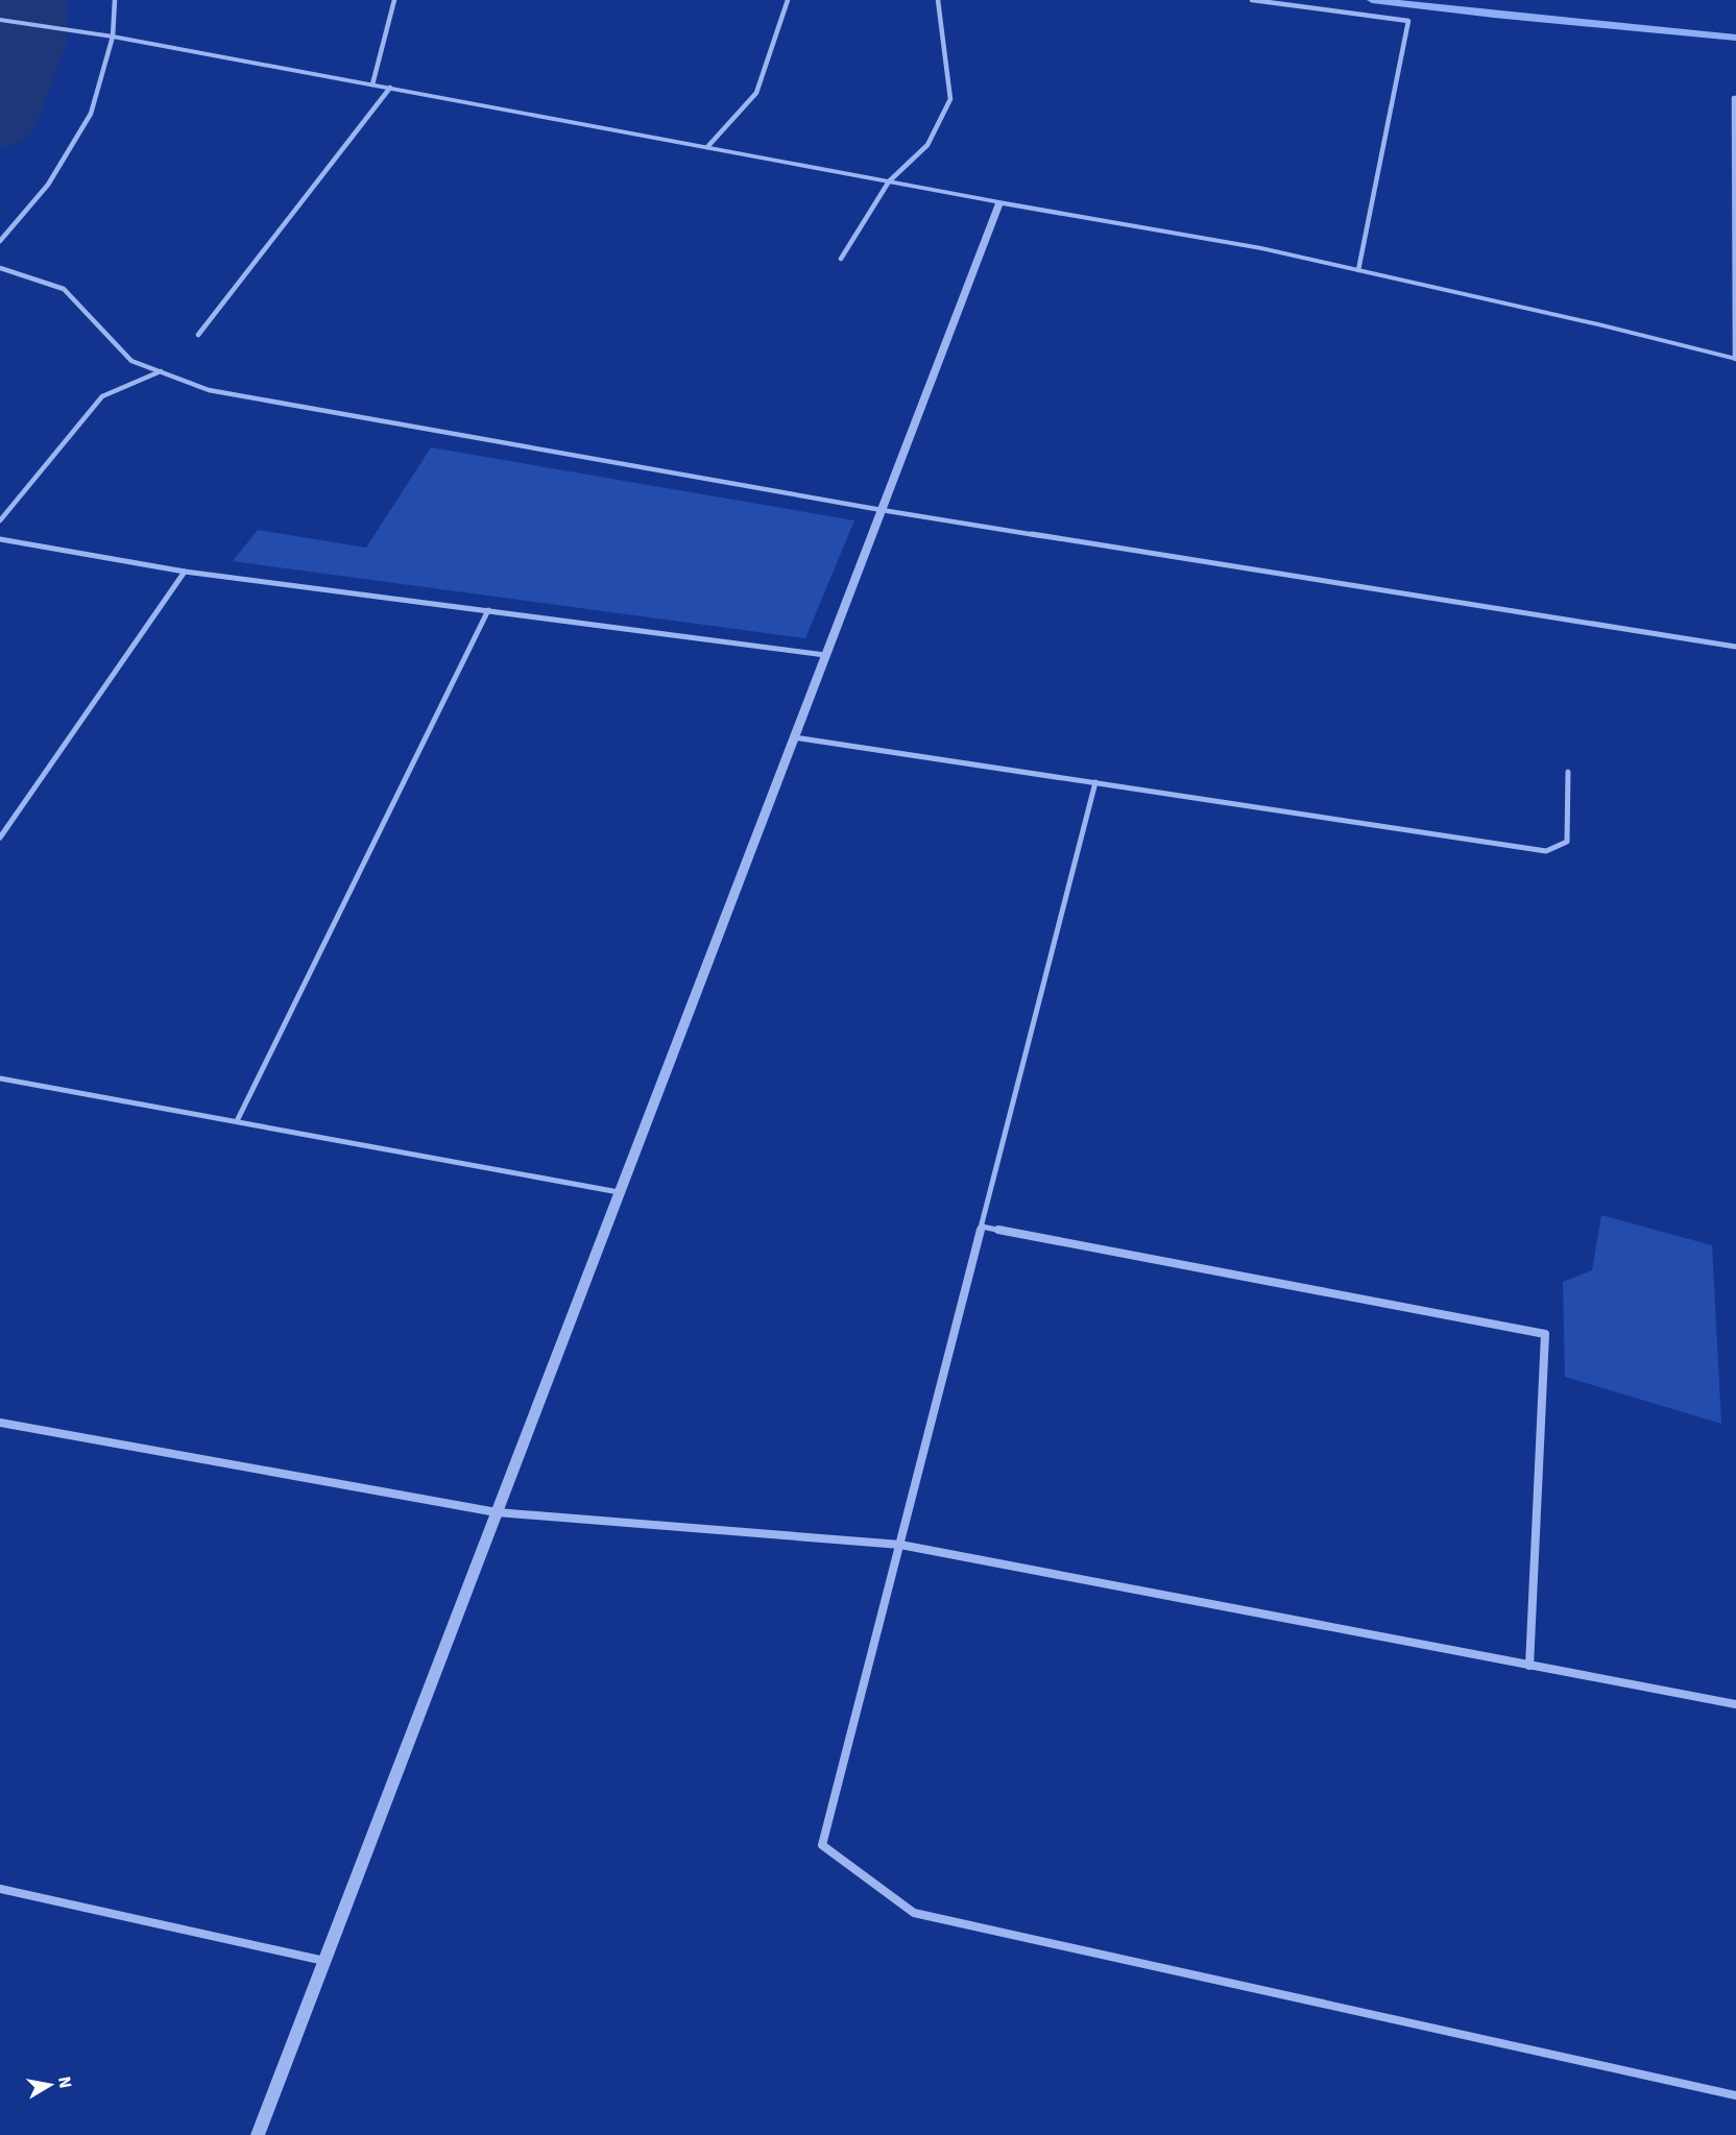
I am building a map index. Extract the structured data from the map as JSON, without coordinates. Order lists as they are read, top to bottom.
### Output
{
  "north": "right"
}
